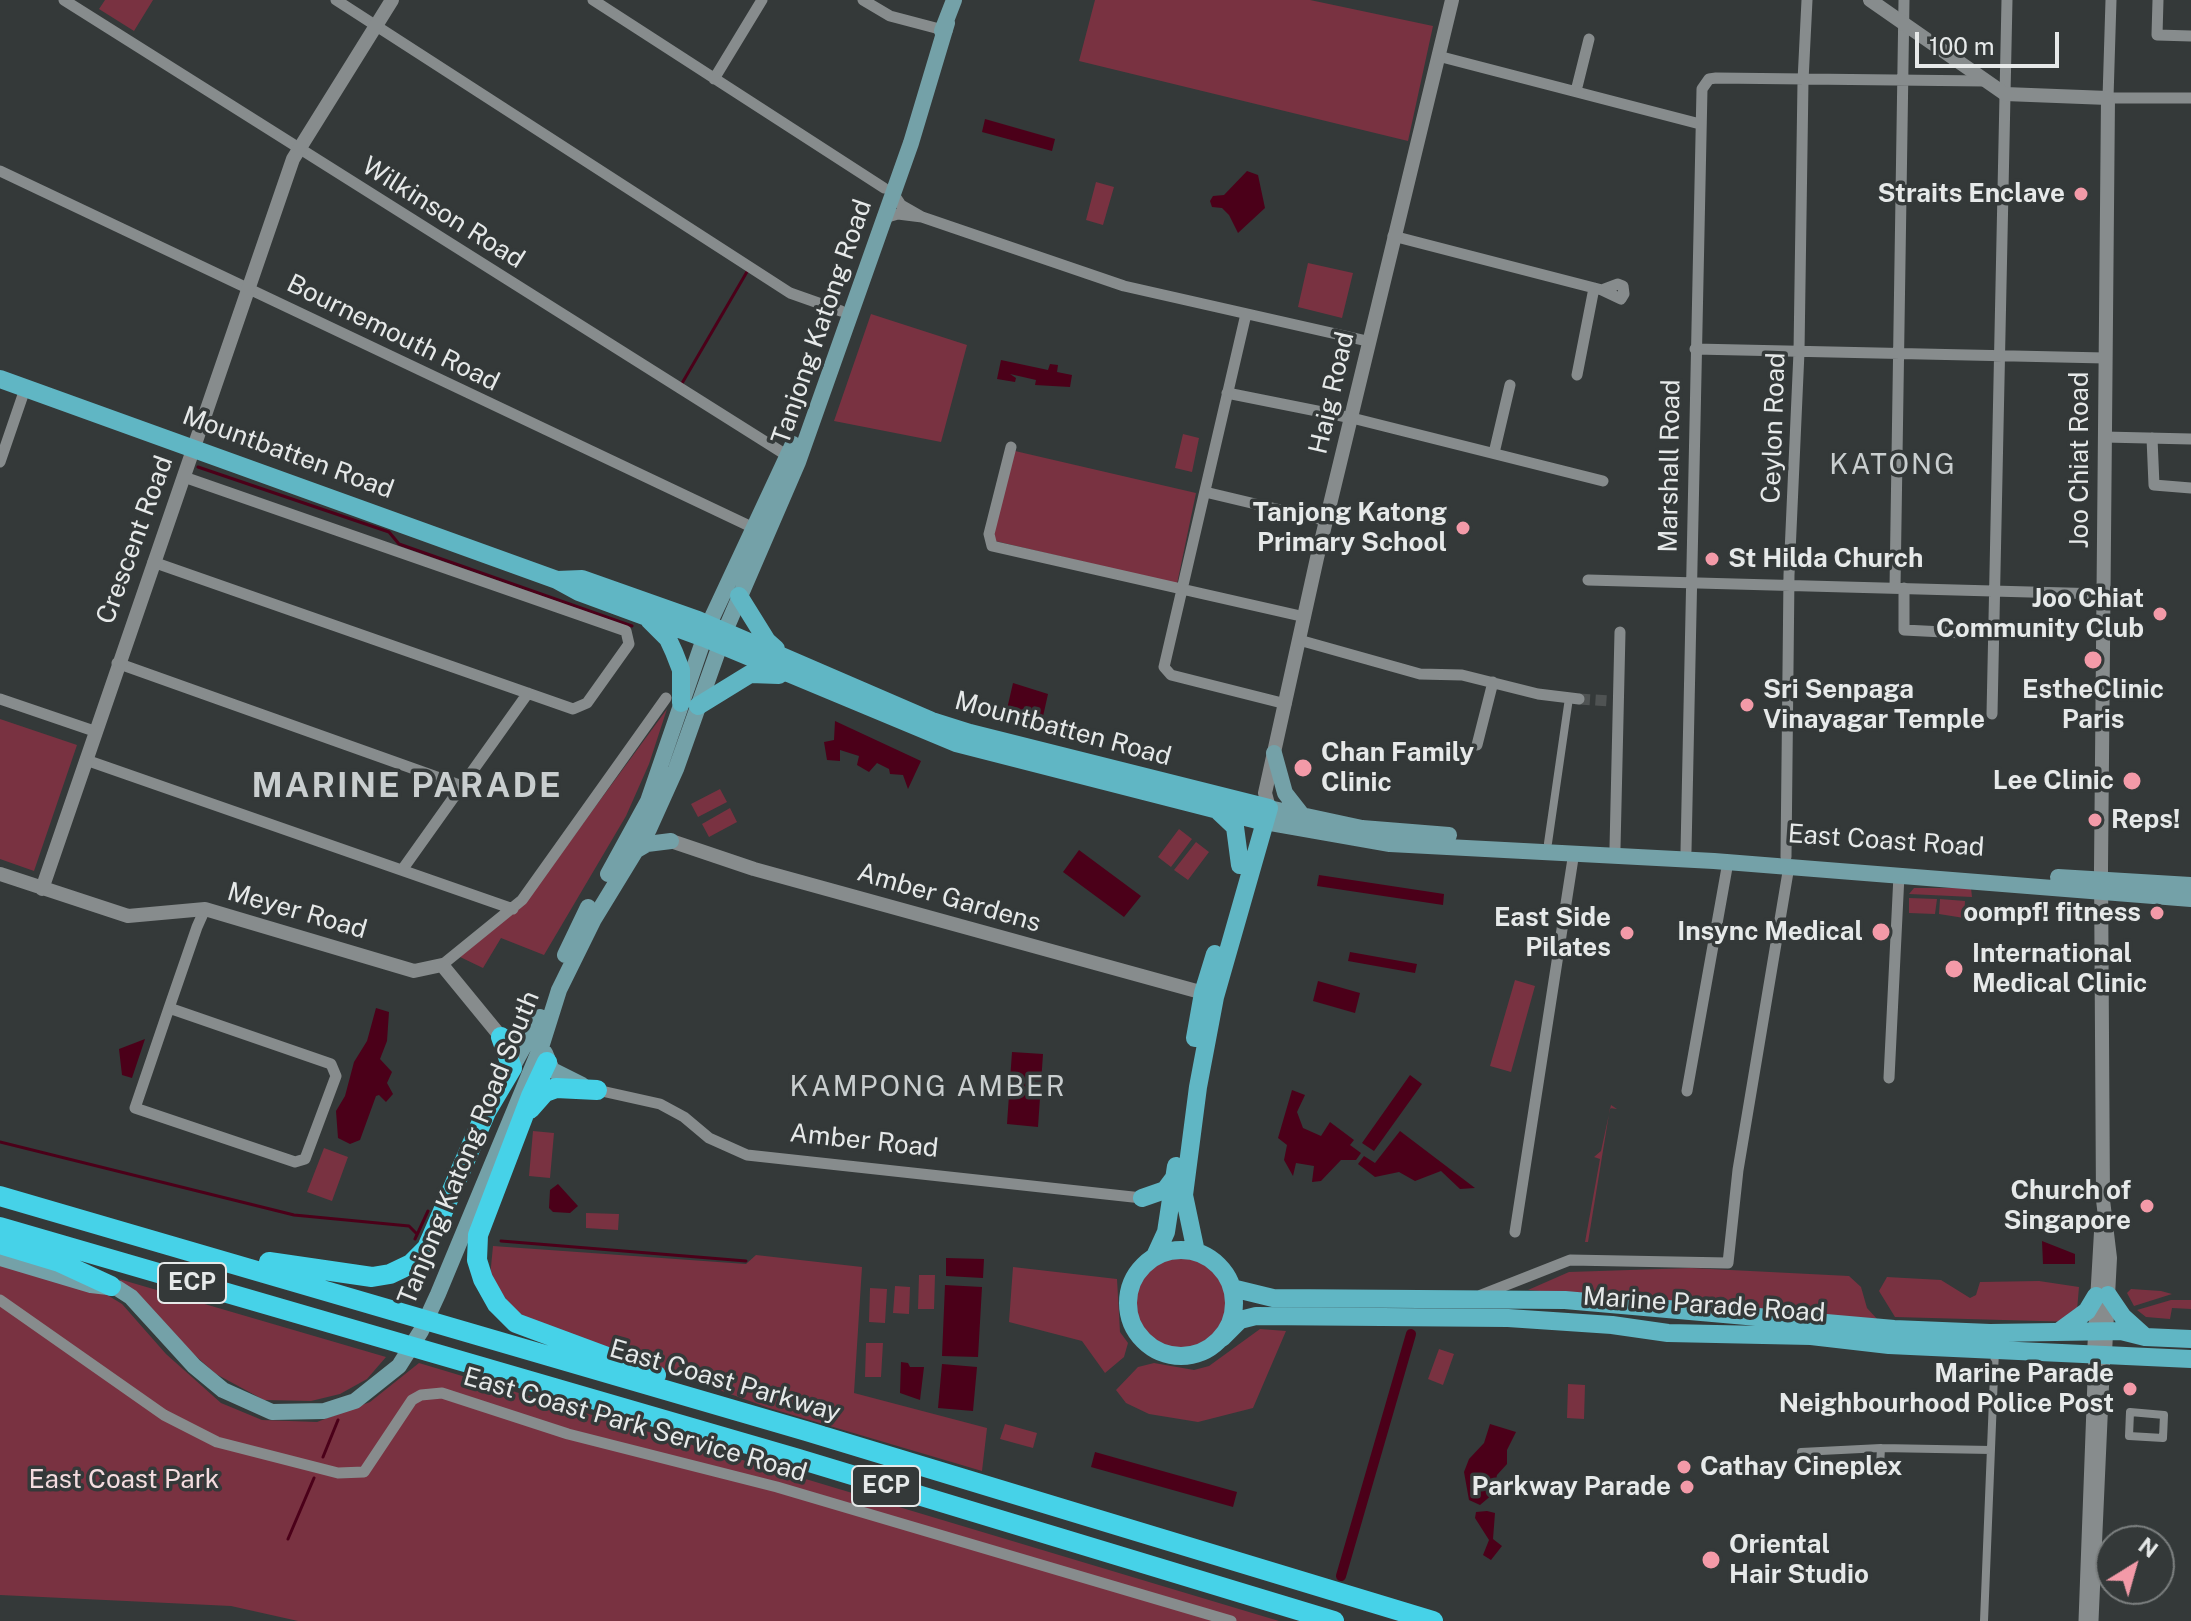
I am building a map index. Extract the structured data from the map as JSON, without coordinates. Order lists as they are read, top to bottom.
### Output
{
  "streets": {
    "highway": ["ECP", "East Coast Parkway"],
    "main road": [
      "Tanjong Katong Road",
      "Mountbatten Road",
      "East Coast Road",
      "Tanjong Katong Road South",
      "Marine Parade Road"
    ],
    "street": [
      "Wilkinson Road",
      "Bournemouth Road",
      "Haig Road",
      "Ceylon Road",
      "Joo Chiat Road",
      "Marshall Road",
      "Crescent Road",
      "Amber Gardens",
      "Meyer Road",
      "Amber Road",
      "East Coast Park Service Road"
    ]
  },
  "crossings": [
    ["Wilkinson Road", "Tanjong Katong Road"],
    ["Wilkinson Road", "Crescent Road"],
    ["Tanjong Katong Road", "Bournemouth Road"],
    ["Tanjong Katong Road", "Mountbatten Road"],
    ["Tanjong Katong Road", "Tanjong Katong Road South"],
    ["Bournemouth Road", "Crescent Road"],
    ["Haig Road", "Mountbatten Road"],
    ["Ceylon Road", "Marshall Road"],
    ["Ceylon Road", "East Coast Road"],
    ["Ceylon Road", "Marine Parade Road"],
    ["Mountbatten Road", "Crescent Road"],
    ["Mountbatten Road", "East Coast Road"],
    ["Mountbatten Road", "Tanjong Katong Road South"],
    ["Joo Chiat Road", "East Coast Road"],
    ["Joo Chiat Road", "Marine Parade Road"],
    ["Marshall Road", "East Coast Road"],
    ["Crescent Road", "Meyer Road"],
    ["ECP", "East Coast Parkway"]
  ],
  "districts": ["KATONG", "MARINE PARADE", "KAMPONG AMBER"],
  "parks": ["East Coast Park"],
  "places": [
    "Straits Enclave",
    "Tanjong Katong Primary School",
    "St Hilda Church",
    "Joo Chiat Community Club",
    "EstheClinic Paris",
    "Sri Senpaga Vinayagar Temple",
    "Chan Family Clinic",
    "Lee Clinic",
    "Reps!",
    "oompf! fitness",
    "Insync Medical",
    "East Side Pilates",
    "International Medical Clinic",
    "Church of Singapore",
    "Marine Parade Neighbourhood Police Post",
    "Cathay Cineplex",
    "Parkway Parade",
    "Oriental Hair Studio"
  ],
  "scale_bar": "100 m",
  "north": "top right"
}
